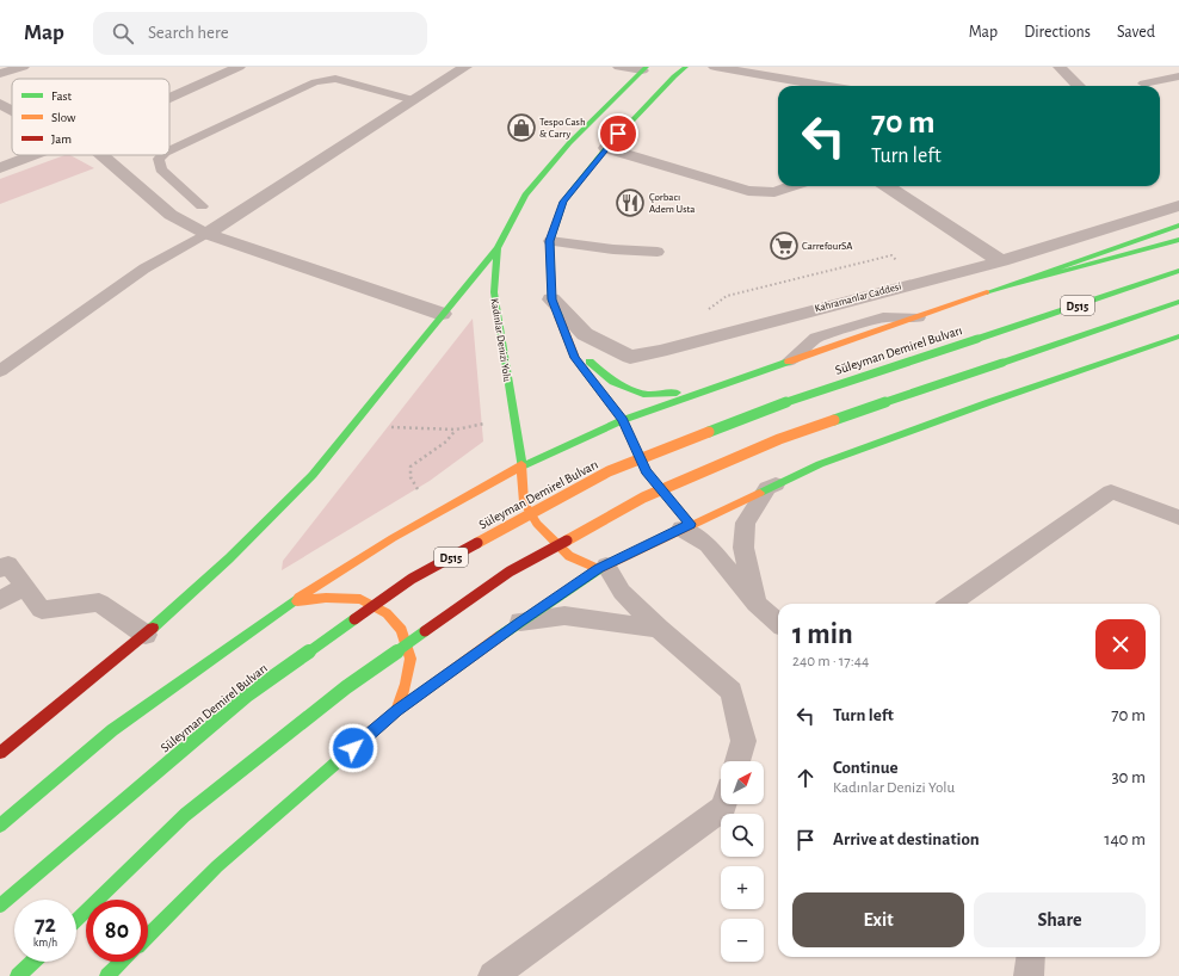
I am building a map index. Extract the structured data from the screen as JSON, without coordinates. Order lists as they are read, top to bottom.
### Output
{
  "streets": {
    "main road": ["D515", "Kadınlar Denizi Yolu", "Süleyman Demirel Bulvarı"],
    "street": ["Kahramanlar Caddesi"]
  },
  "places": {
    "shop": ["Tespo Cash & Carry"],
    "restaurant": ["Çorbacı Adem Usta"],
    "supermarket": ["CarrefourSA"]
  },
  "legend": ["Fast", "Slow", "Jam"],
  "north": "top right",
  "page": {
    "header": "Map",
    "search": "Search here",
    "nav": ["Map", "Directions", "Saved"],
    "turn": ["70 m", "Turn left"],
    "heading": ["1 min", "240 m · 17:44"],
    "list": [
      {
        "name": "Turn left",
        "value": "70 m"
      },
      {
        "name": "Continue",
        "note": "Kadınlar Denizi Yolu",
        "value": "30 m"
      },
      {
        "name": "Arrive at destination",
        "value": "140 m"
      }
    ],
    "map_buttons": ["+", "−"],
    "buttons": ["Exit", "Share"],
    "speed": "72 km/h",
    "limit": "80"
  }
}
